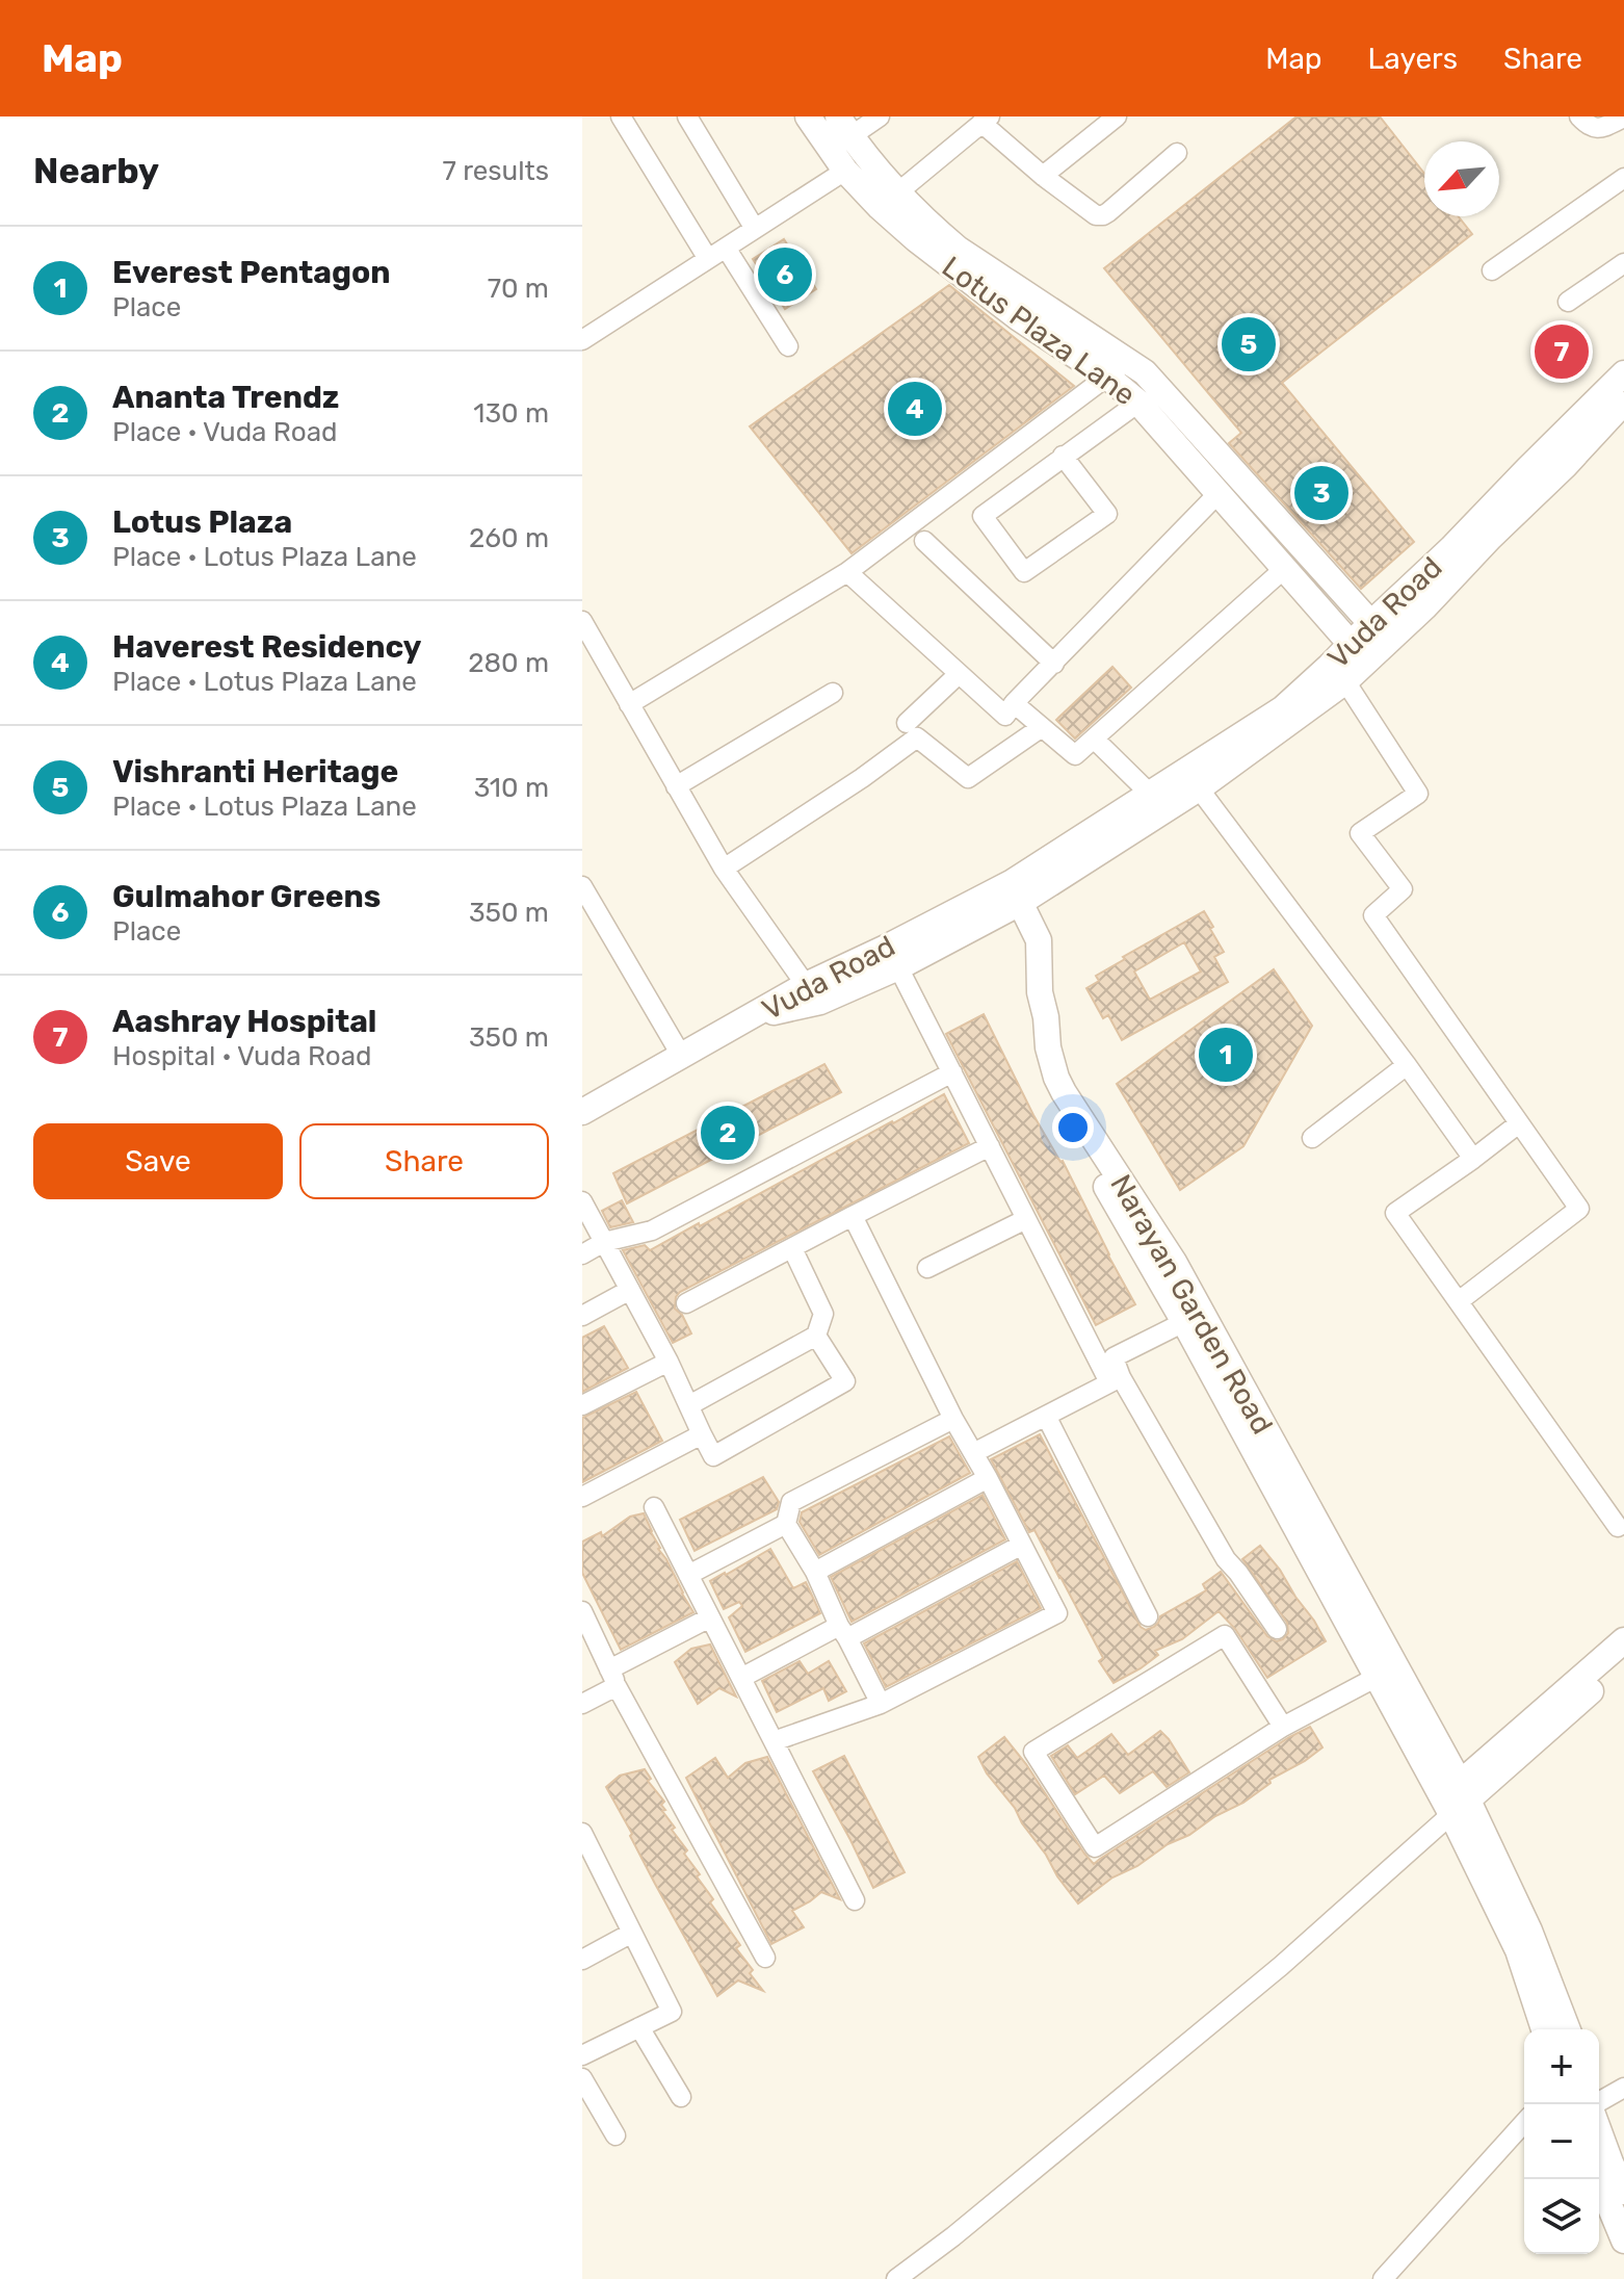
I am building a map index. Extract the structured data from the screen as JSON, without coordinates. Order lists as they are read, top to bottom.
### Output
{
  "streets": {
    "street": ["Lotus Plaza Lane", "Vuda Road", "Narayan Garden Road"]
  },
  "crossings": [
    ["Lotus Plaza Lane", "Vuda Road"],
    ["Vuda Road", "Narayan Garden Road"]
  ],
  "north": "bottom left",
  "page": {
    "header": "Map",
    "nav": ["Map", "Layers", "Share"],
    "heading": ["Nearby", "7 results"],
    "list": [
      {
        "mark": "1",
        "name": "Everest Pentagon",
        "note": "Place",
        "value": "70 m"
      },
      {
        "mark": "2",
        "name": "Ananta Trendz",
        "note": "Place · Vuda Road",
        "value": "130 m"
      },
      {
        "mark": "3",
        "name": "Lotus Plaza",
        "note": "Place · Lotus Plaza Lane",
        "value": "260 m"
      },
      {
        "mark": "4",
        "name": "Haverest Residency",
        "note": "Place · Lotus Plaza Lane",
        "value": "280 m"
      },
      {
        "mark": "5",
        "name": "Vishranti Heritage",
        "note": "Place · Lotus Plaza Lane",
        "value": "310 m"
      },
      {
        "mark": "6",
        "name": "Gulmahor Greens",
        "note": "Place",
        "value": "350 m"
      },
      {
        "mark": "7",
        "name": "Aashray Hospital",
        "note": "Hospital · Vuda Road",
        "value": "350 m"
      }
    ],
    "pins": [
      "6",
      "5",
      "7",
      "4",
      "3",
      "1",
      "2"
    ],
    "buttons": ["Save", "Share"],
    "map_buttons": ["+", "−"]
  }
}
